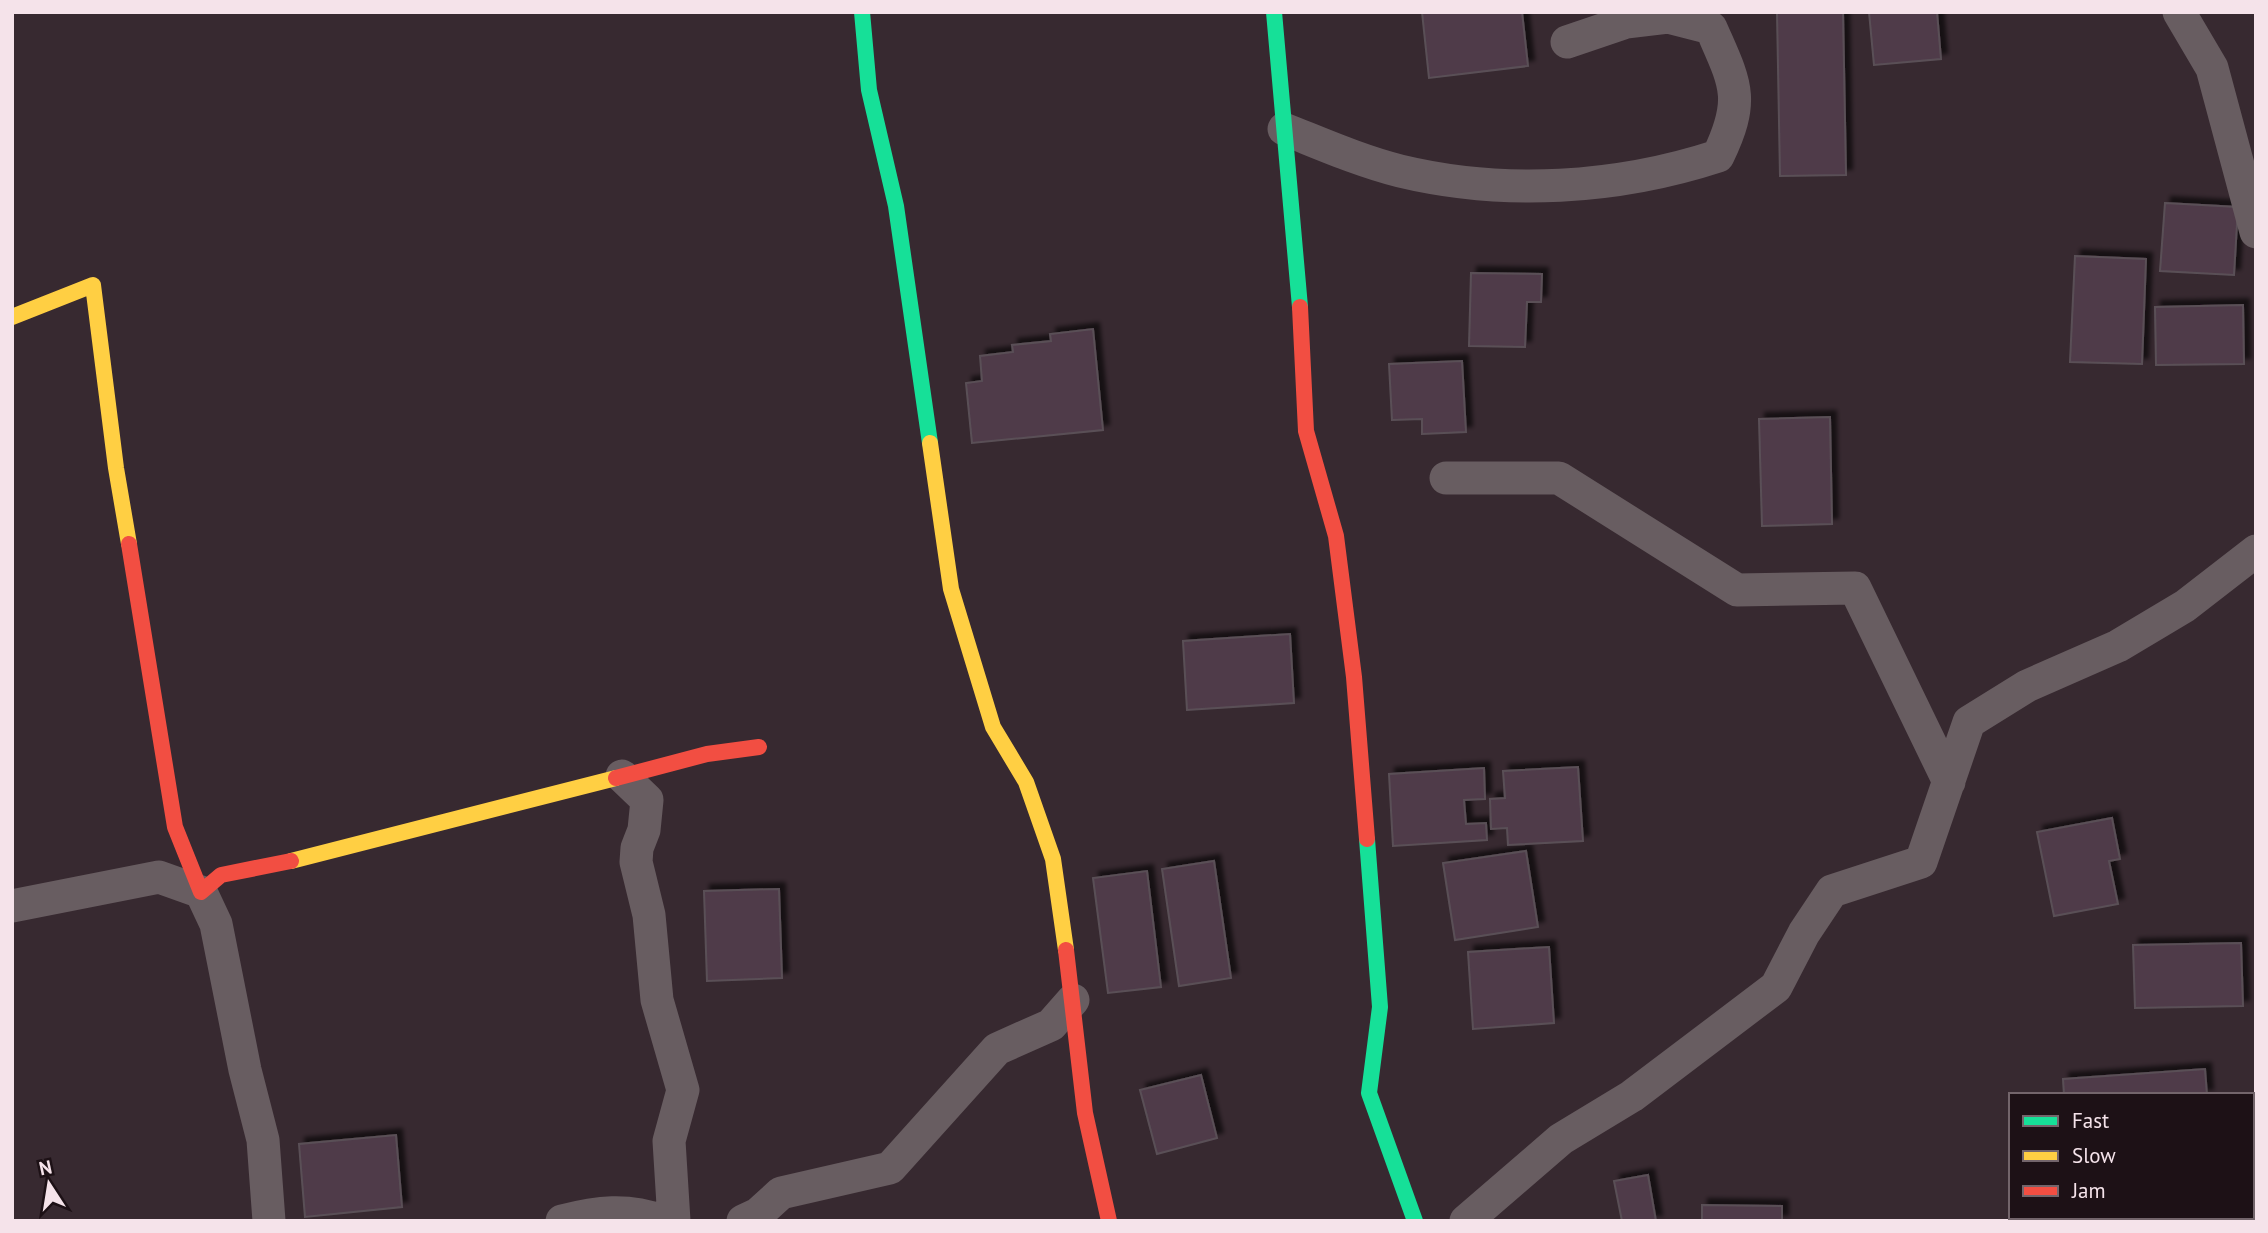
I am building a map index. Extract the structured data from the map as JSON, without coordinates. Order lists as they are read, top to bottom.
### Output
{
  "legend": ["Fast", "Slow", "Jam"],
  "north": "top"
}
